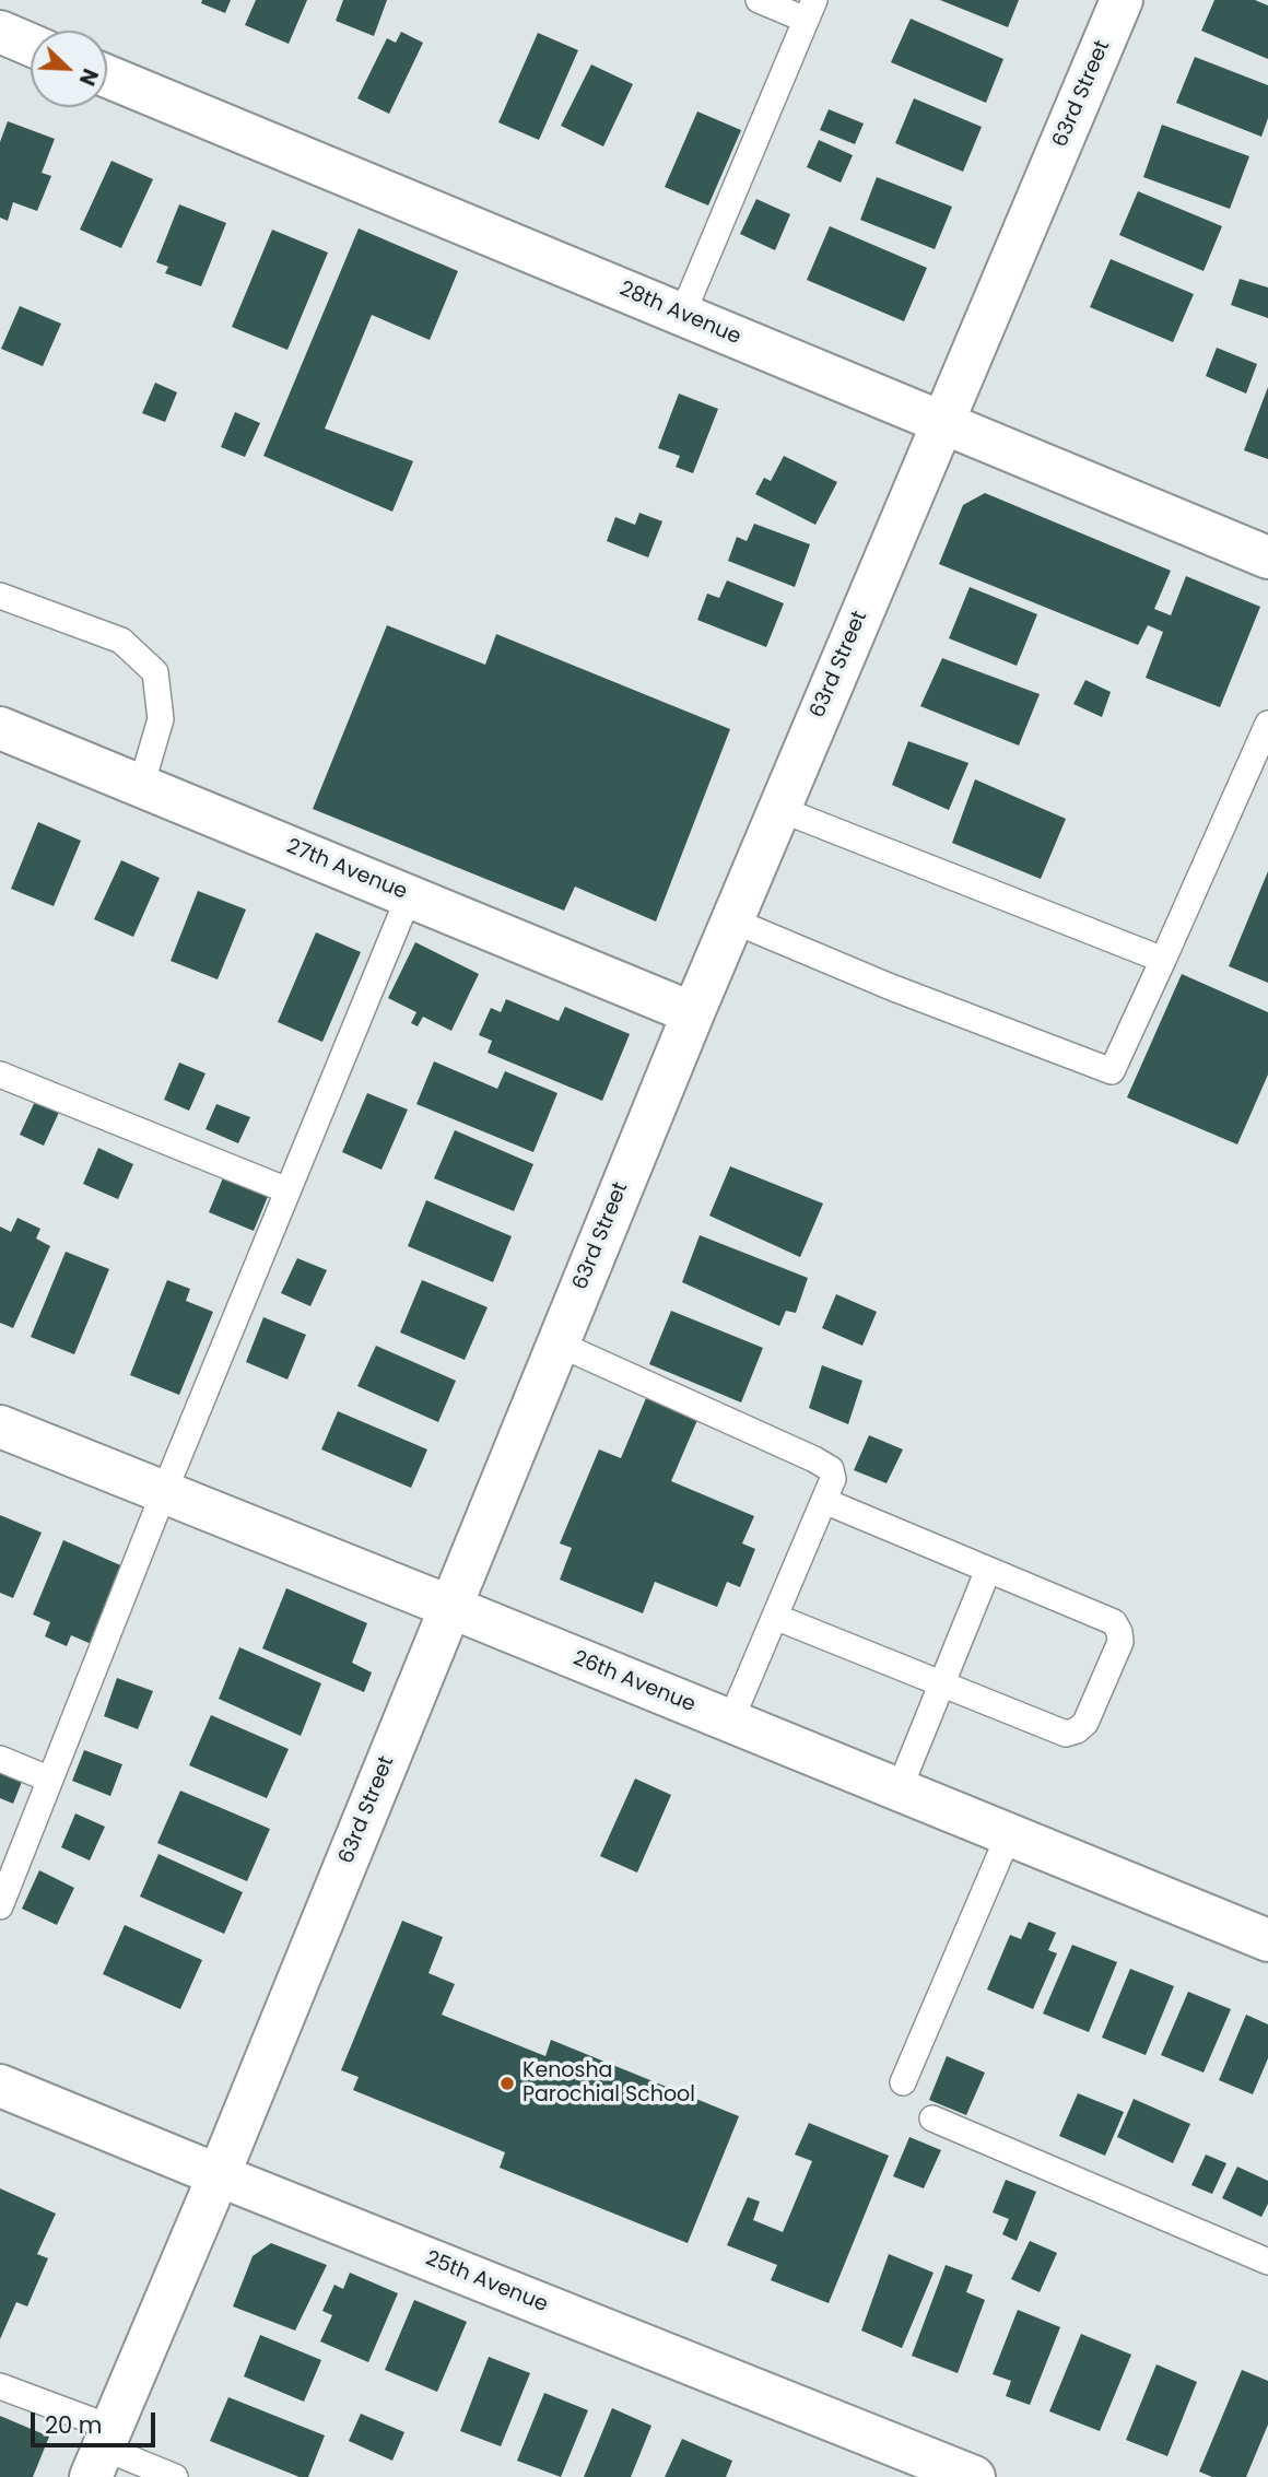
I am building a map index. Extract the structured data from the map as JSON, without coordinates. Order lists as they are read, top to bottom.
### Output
{
  "streets": {
    "street": [
      "63rd Street",
      "28th Avenue",
      "27th Avenue",
      "26th Avenue",
      "25th Avenue"
    ]
  },
  "crossings": [
    ["63rd Street", "28th Avenue"],
    ["63rd Street", "27th Avenue"],
    ["63rd Street", "26th Avenue"],
    ["63rd Street", "25th Avenue"]
  ],
  "places": ["Kenosha Parochial School"],
  "scale_bar": "20 m",
  "north": "bottom right"
}
